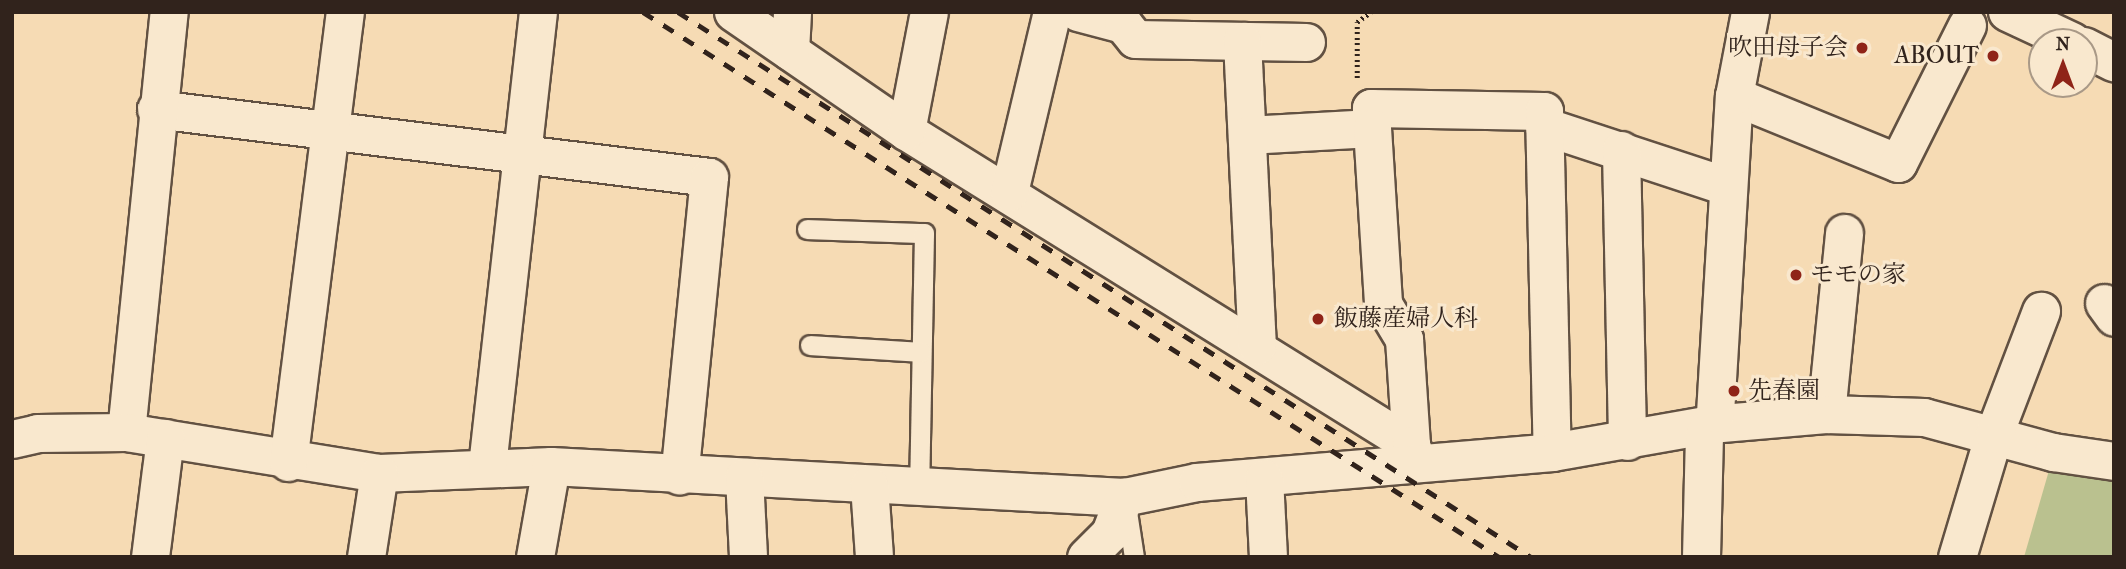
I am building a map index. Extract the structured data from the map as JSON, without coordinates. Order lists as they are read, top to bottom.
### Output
{
  "places": [
    "吹田母子会",
    "ABOUT",
    "モモの家",
    "飯藤産婦人科",
    "先春園"
  ],
  "north": "top"
}
